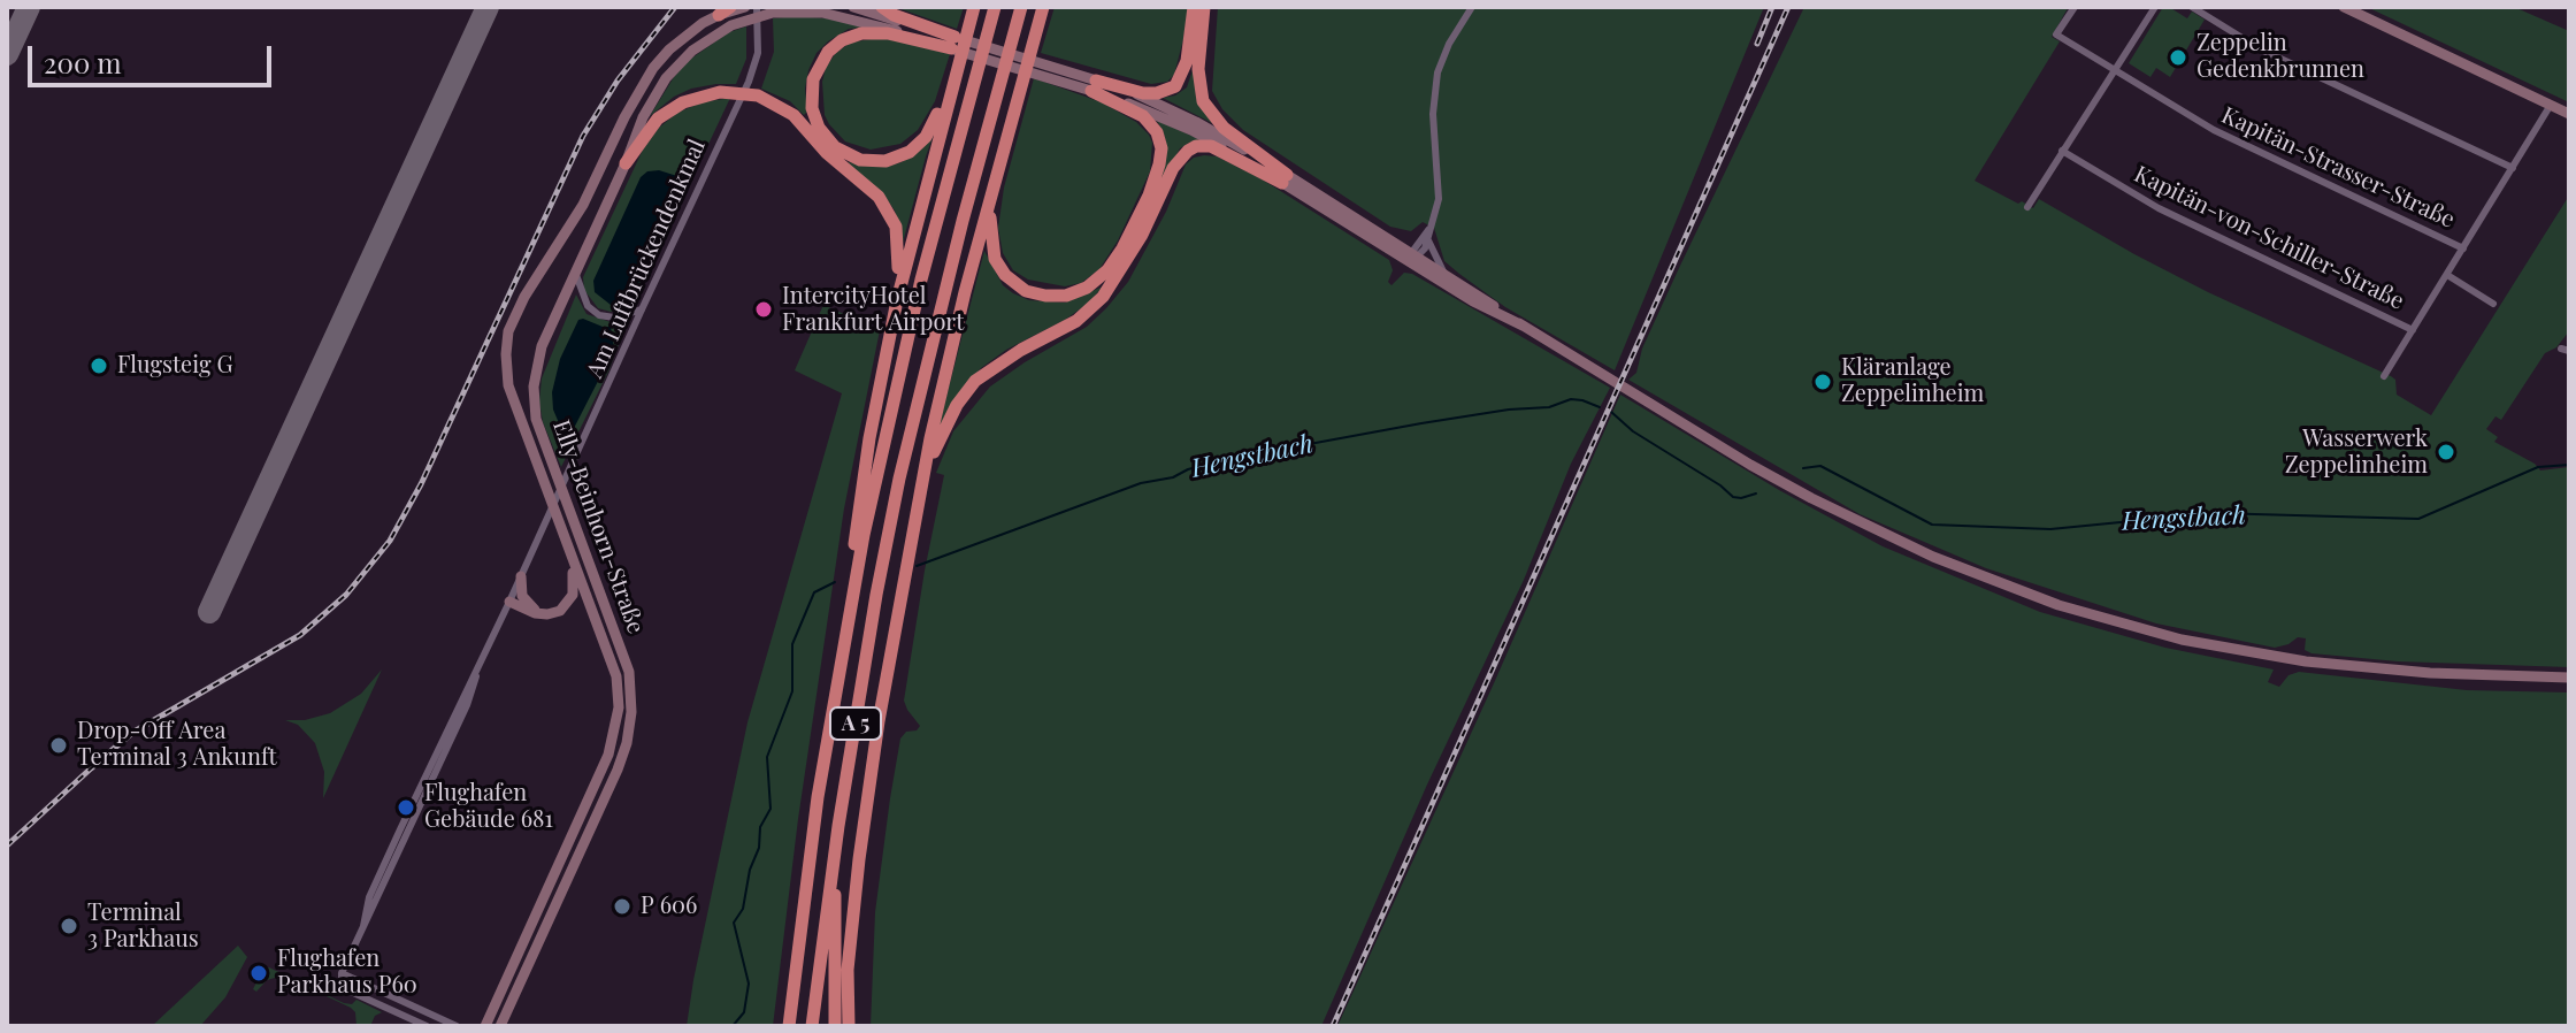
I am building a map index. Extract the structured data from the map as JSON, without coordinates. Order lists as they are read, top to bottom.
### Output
{
  "streets": {
    "highway": ["A 5"],
    "street": [
      "Kapitän-Strasser-Straße",
      "Kapitän-von-Schiller-Straße",
      "Am Luftbrückendenkmal",
      "Elly-Beinhorn-Straße"
    ]
  },
  "water": ["Hengstbach"],
  "places": [
    "Zeppelin Gedenkbrunnen",
    "IntercityHotel Frankfurt Airport",
    "Flugsteig G",
    "Kläranlage Zeppelinheim",
    "Wasserwerk Zeppelinheim",
    "Drop-Off Area Terminal 3 Ankunft",
    "Flughafen Gebäude 681",
    "P 606",
    "Terminal 3 Parkhaus",
    "Flughafen Parkhaus P60"
  ],
  "scale_bar": "200 m"
}
